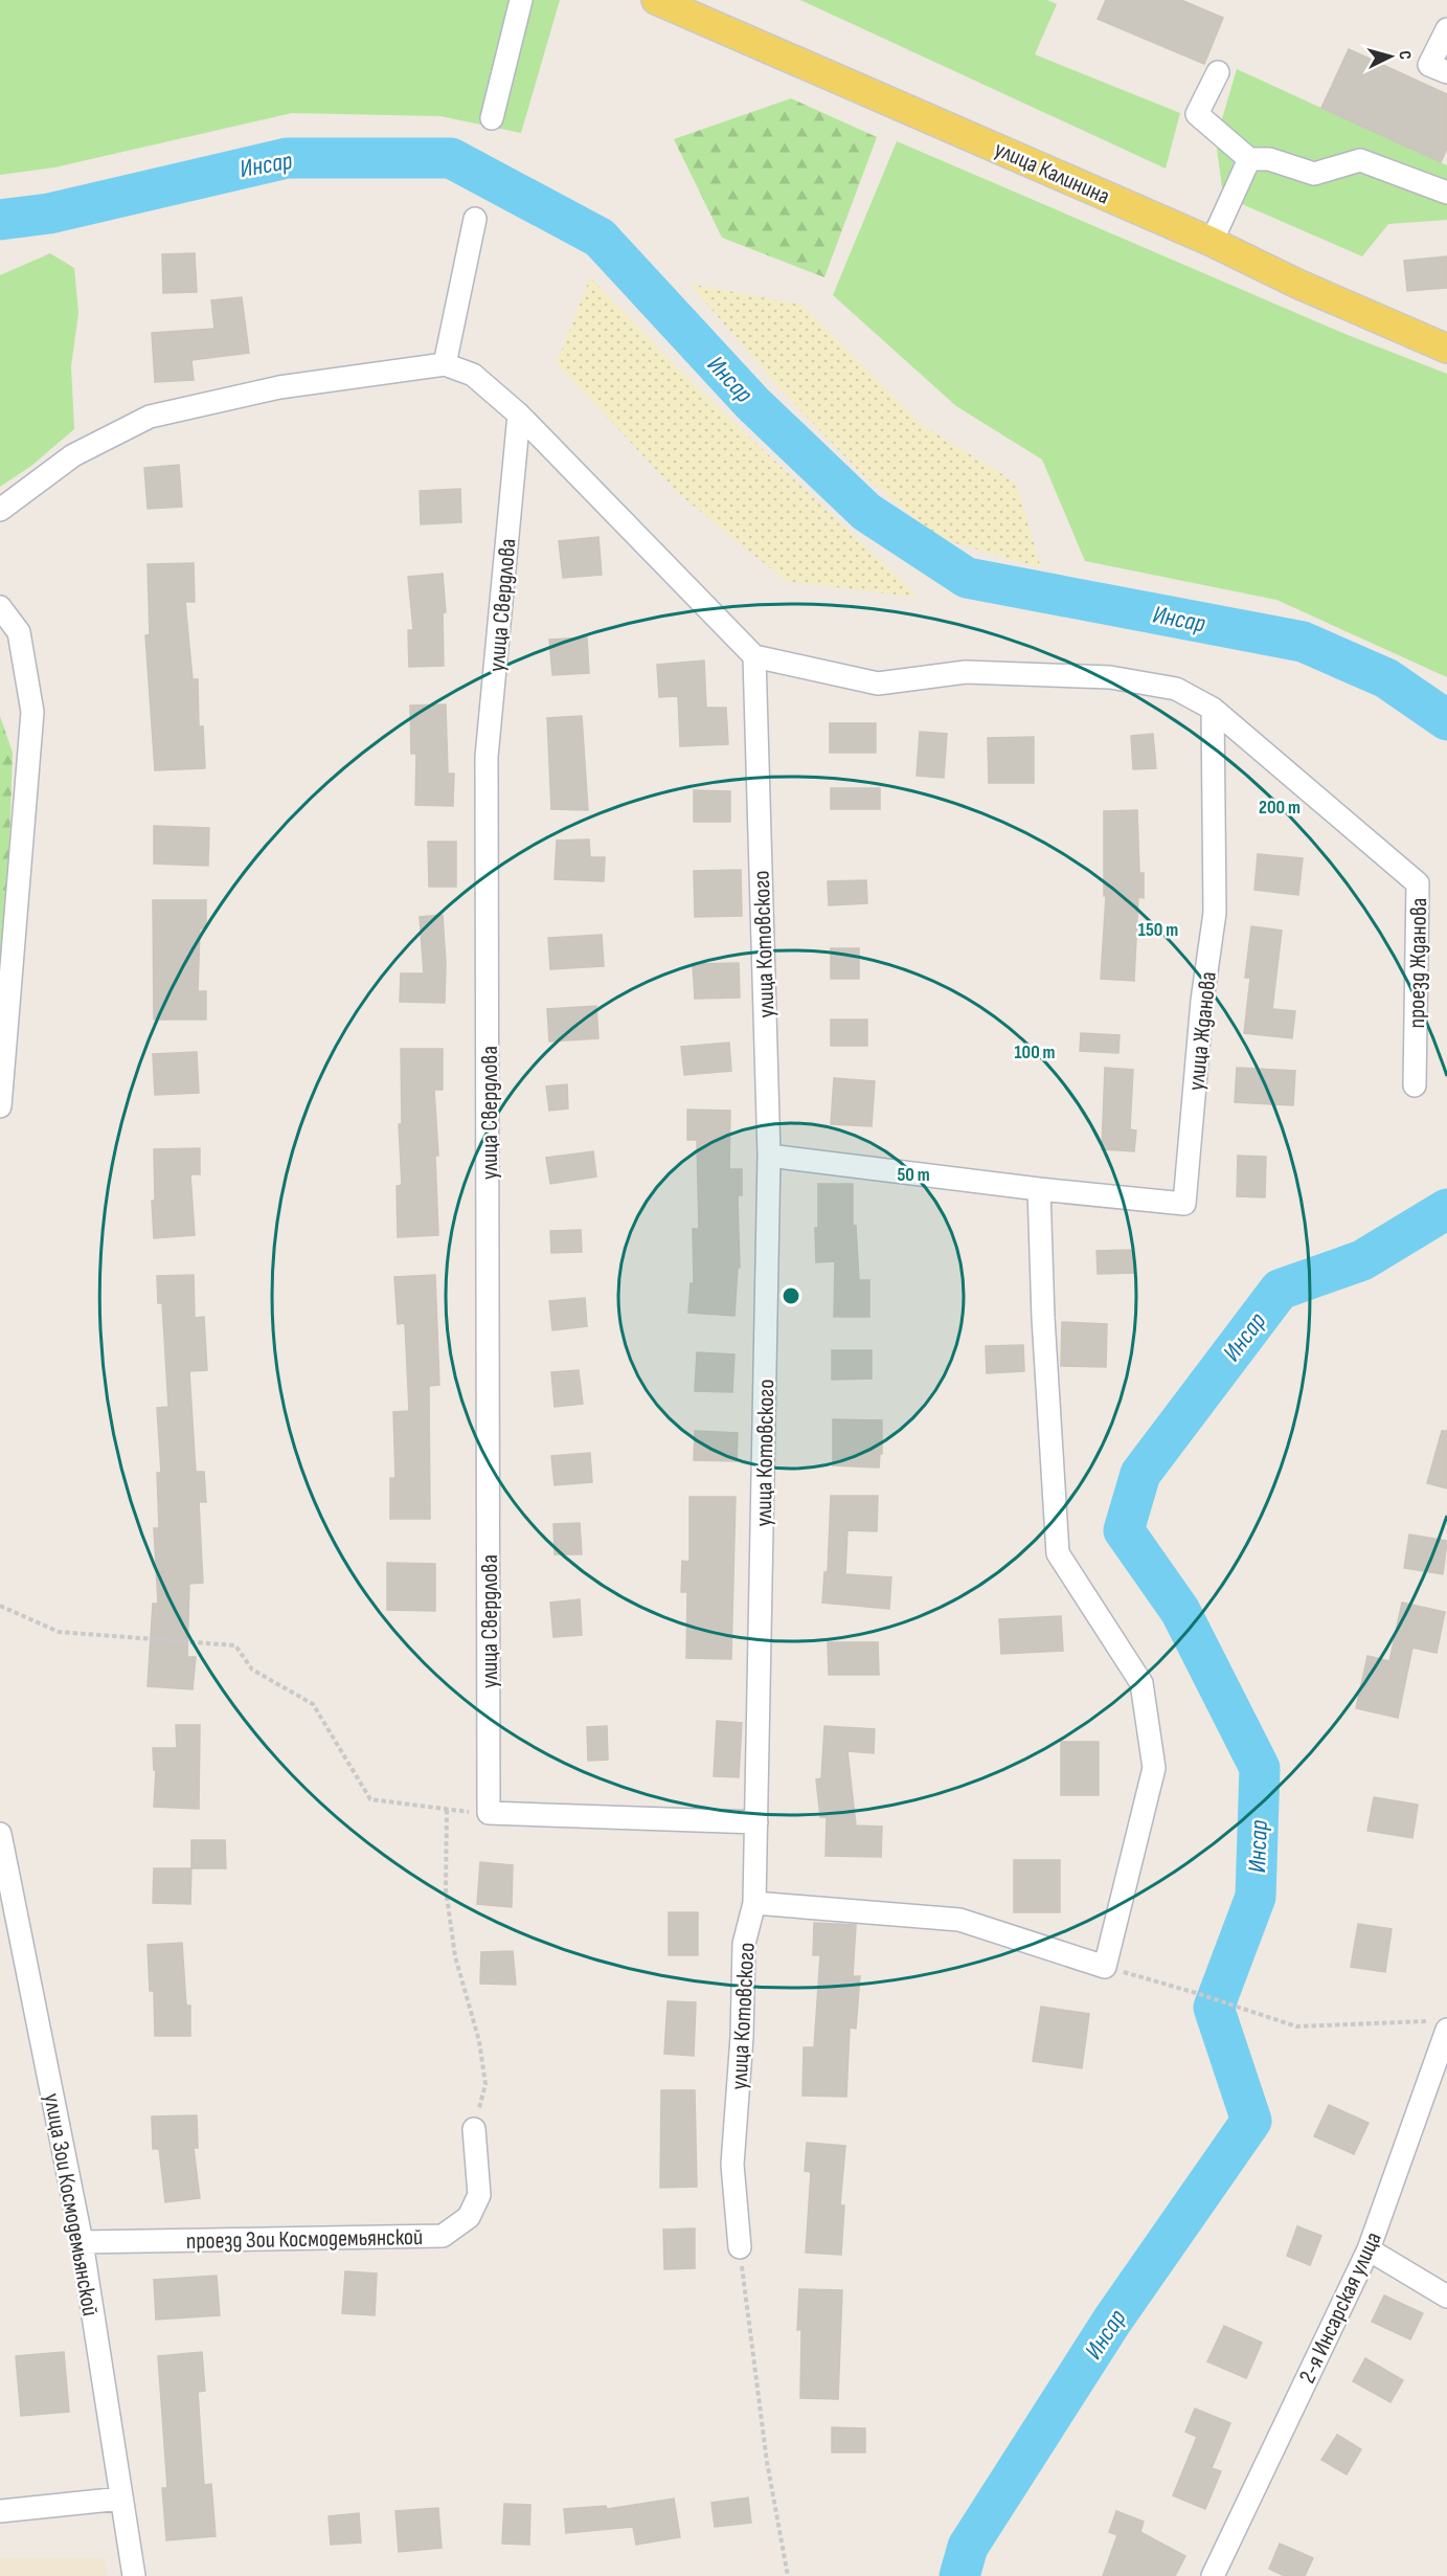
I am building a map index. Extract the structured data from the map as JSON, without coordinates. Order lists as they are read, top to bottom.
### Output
{
  "streets": {
    "main road": ["улица Калинина"],
    "street": [
      "улица Свердлова",
      "улица Котовского",
      "проезд Жданова",
      "улица Жданова",
      "улица Зои Космодемьянской",
      "проезд Зои Космодемьянской",
      "2-я Инсарская улица"
    ]
  },
  "crossings": [
    ["проезд Жданова", "улица Жданова"],
    ["улица Зои Космодемьянской", "проезд Зои Космодемьянской"]
  ],
  "water": ["Инсар"],
  "north": "right",
  "rings": [
    "200 m",
    "150 m",
    "100 m",
    "50 m"
  ]
}
